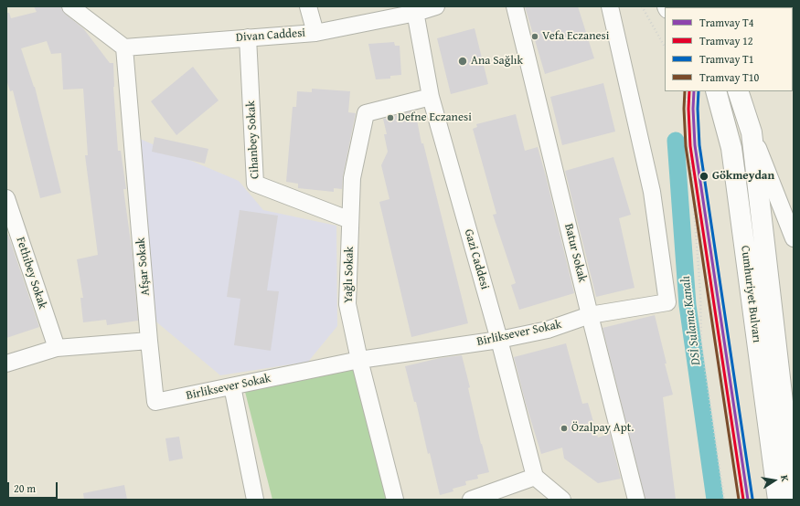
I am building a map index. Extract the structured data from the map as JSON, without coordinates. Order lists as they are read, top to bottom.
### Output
{
  "streets": {
    "main road": ["Cumhuriyet Bulvarı"],
    "street": [
      "Divan Caddesi",
      "Cihanbey Sokak",
      "Batur Sokak",
      "Gazi Caddesi",
      "Afşar Sokak",
      "Fethibey Sokak",
      "Yağlı Sokak",
      "Birliksever Sokak"
    ]
  },
  "crossings": [
    ["Divan Caddesi", "Cihanbey Sokak"],
    ["Divan Caddesi", "Gazi Caddesi"],
    ["Divan Caddesi", "Afşar Sokak"],
    ["Cihanbey Sokak", "Yağlı Sokak"],
    ["Batur Sokak", "Birliksever Sokak"],
    ["Gazi Caddesi", "Yağlı Sokak"],
    ["Gazi Caddesi", "Birliksever Sokak"],
    ["Afşar Sokak", "Birliksever Sokak"],
    ["Yağlı Sokak", "Birliksever Sokak"]
  ],
  "water": ["DSİ Sulama Kanalı"],
  "places": [
    "Vefa Eczanesi",
    "Ana Sağlık",
    "Defne Eczanesi",
    "Gökmeydan",
    "Özalpay Apt."
  ],
  "lines": [
    "tram line T4",
    "tram line 12",
    "tram line T1",
    "tram line T10"
  ],
  "legend": [
    "Tramvay T4",
    "Tramvay 12",
    "Tramvay T1",
    "Tramvay T10"
  ],
  "scale_bar": "20 m",
  "north": "right"
}
